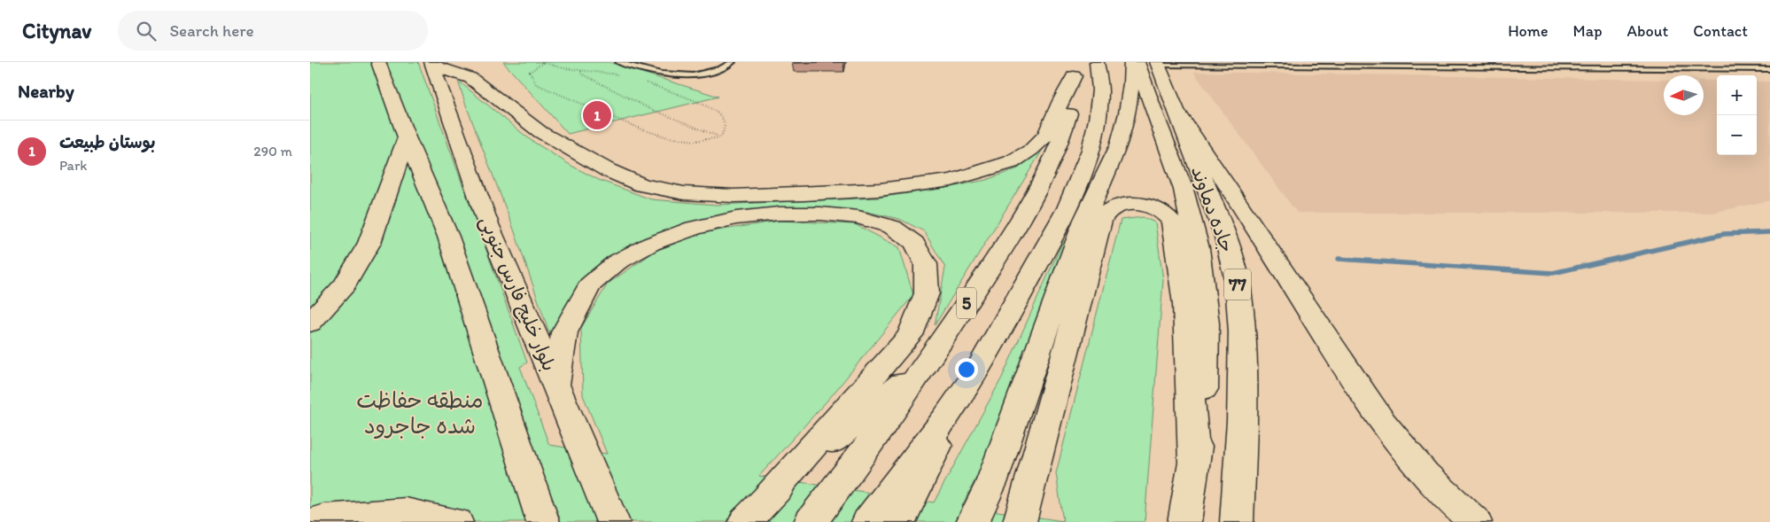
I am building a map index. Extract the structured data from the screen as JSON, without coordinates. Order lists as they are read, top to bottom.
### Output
{
  "streets": {
    "highway": [
      "جاده دماوند",
      "77",
      "بلوار خلیج فارس جنوبی",
      "5"
    ]
  },
  "parks": ["منطقه حفاظت شده جاجرود"],
  "north": "left",
  "page": {
    "header": "Citynav",
    "search": "Search here",
    "nav": [
      "Home",
      "Map",
      "About",
      "Contact"
    ],
    "heading": "Nearby",
    "map_buttons": ["+", "−"],
    "pins": "1",
    "list": [
      {
        "mark": "1",
        "name": "بوستان طبیعت",
        "note": "Park",
        "value": "290 m"
      }
    ]
  }
}
